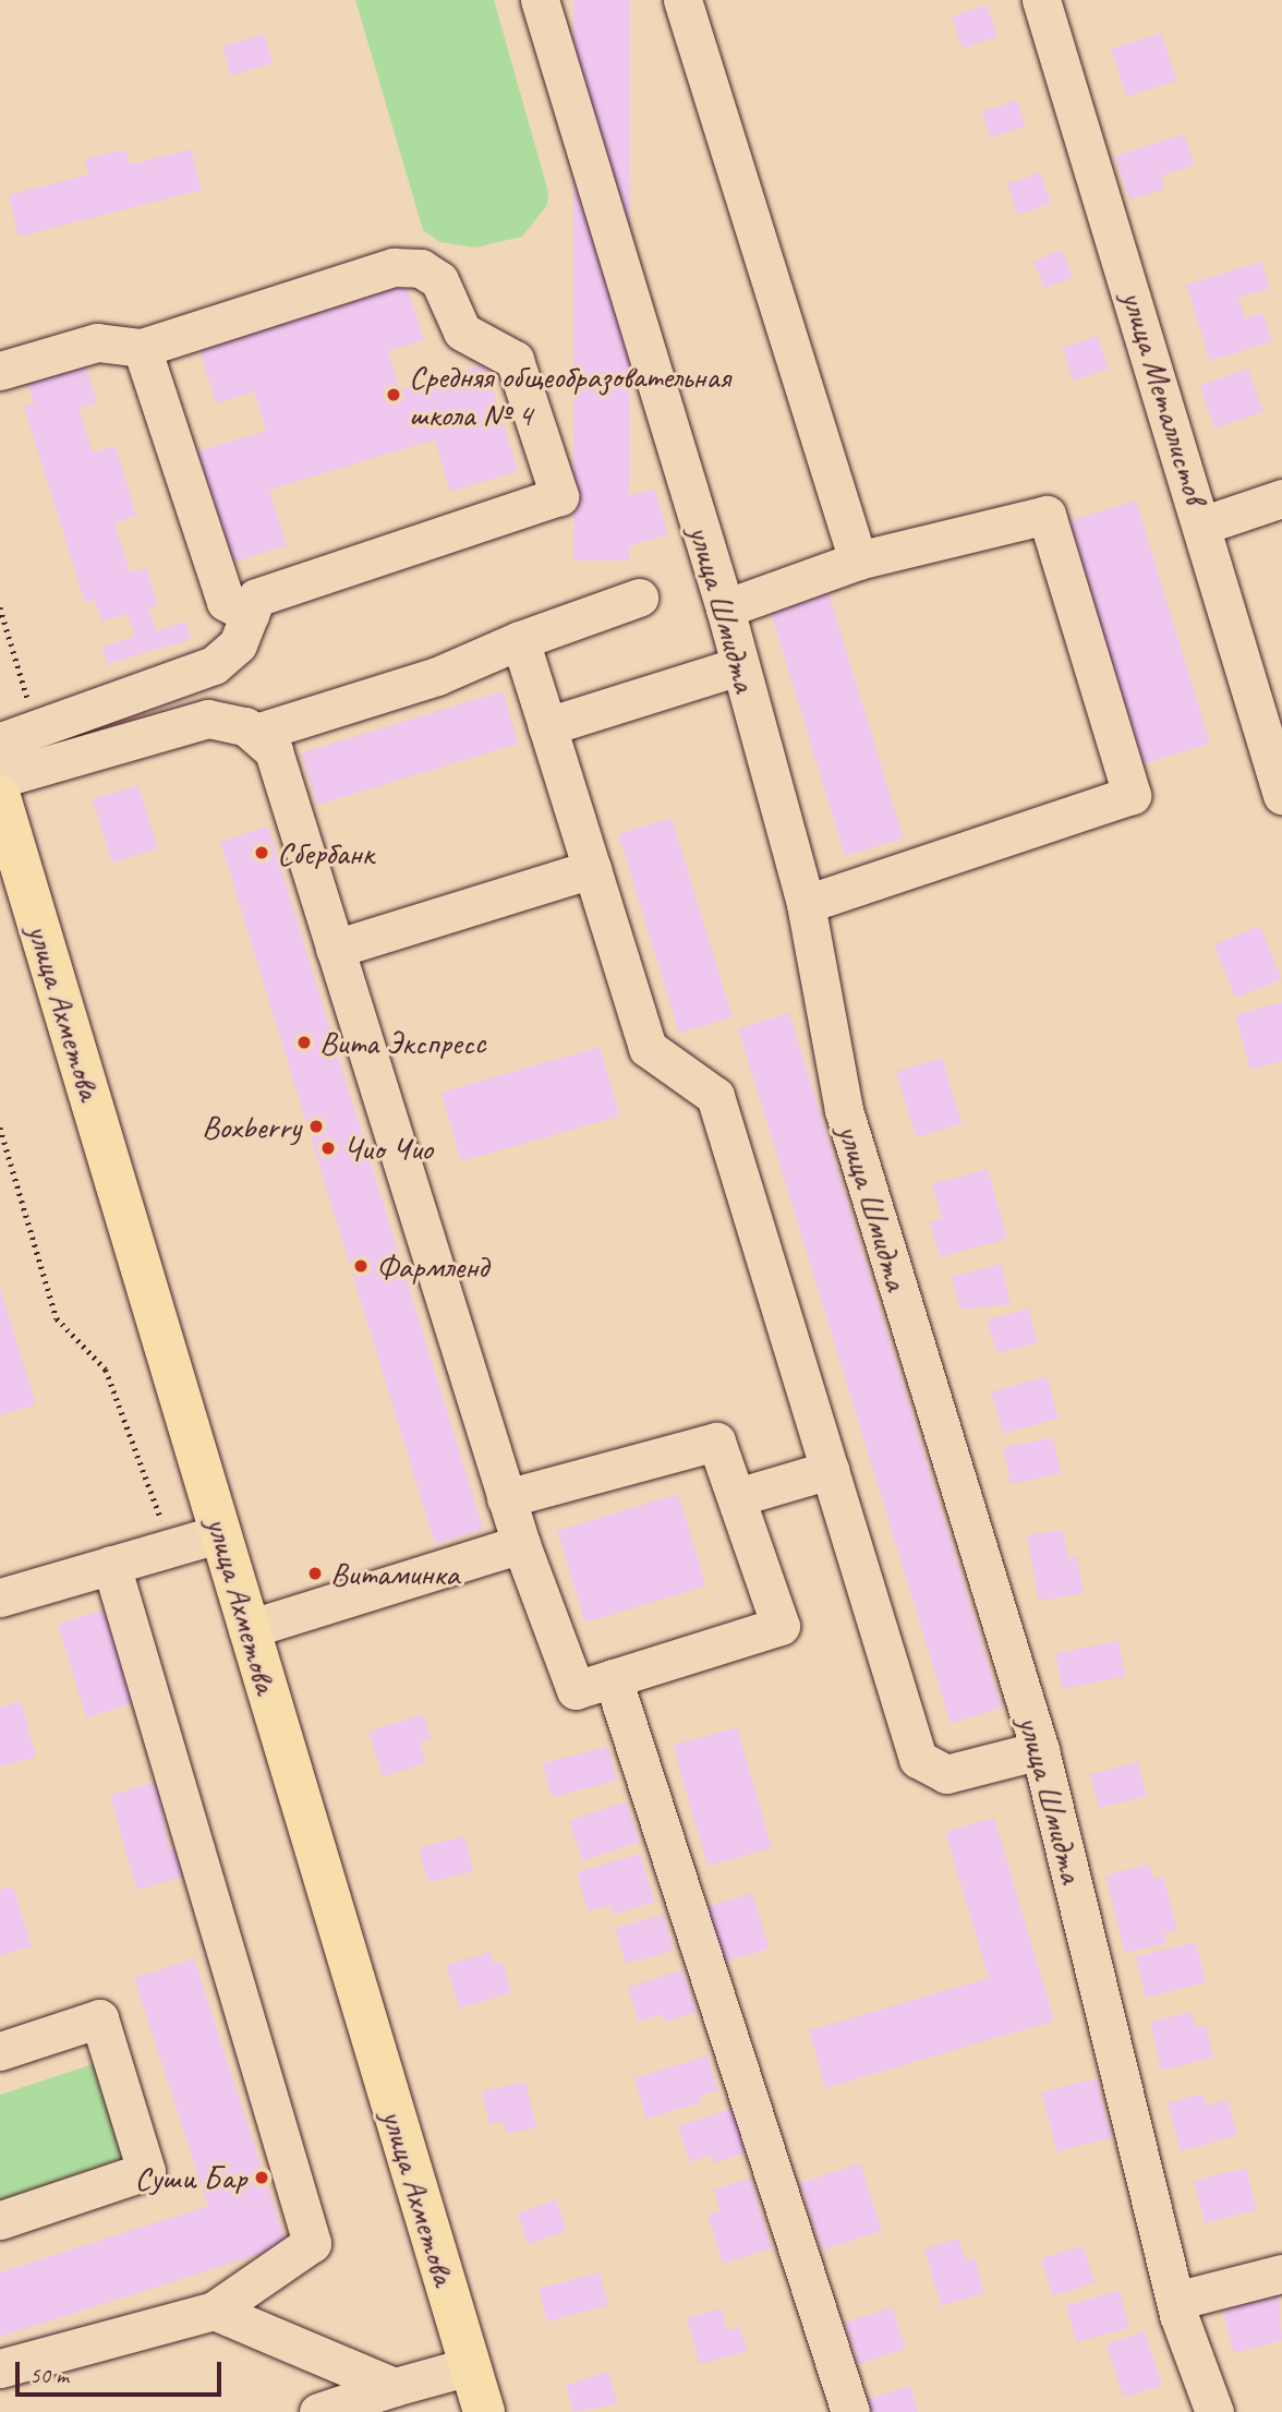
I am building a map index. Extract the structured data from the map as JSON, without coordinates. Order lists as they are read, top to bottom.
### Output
{
  "streets": {
    "main road": ["улица Ахметова"],
    "street": ["улица Металлистов", "улица Шмидта"]
  },
  "places": [
    "Средняя общеобразовательная школа № 4",
    "Сбербанк",
    "Вита Экспресс",
    "Boxberry",
    "Чио Чио",
    "Фармленд",
    "Витаминка",
    "Суши Бар"
  ],
  "scale_bar": "50 m"
}
